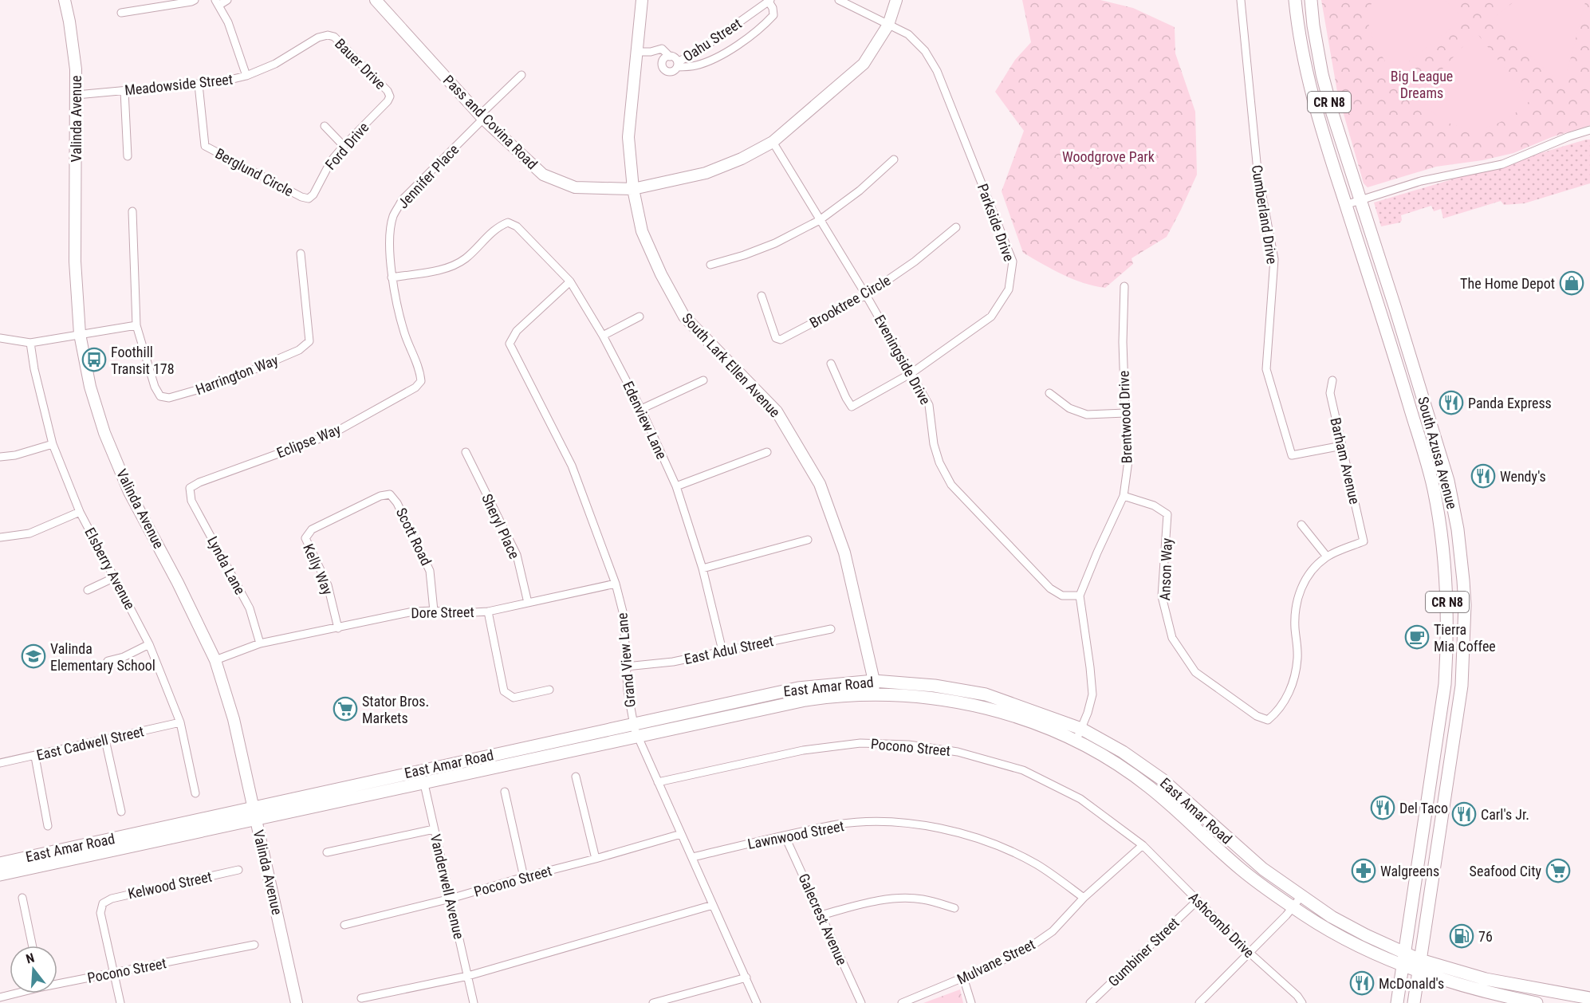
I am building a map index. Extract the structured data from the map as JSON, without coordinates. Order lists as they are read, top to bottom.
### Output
{
  "streets": {
    "main road": ["CR N8", "South Azusa Avenue", "East Amar Road"],
    "street": [
      "Oahu Street",
      "Bauer Drive",
      "Meadowside Street",
      "Valinda Avenue",
      "Pass and Covina Road",
      "Ford Drive",
      "Berglund Circle",
      "Jennifer Place",
      "Cumberland Drive",
      "Parkside Drive",
      "Brooktree Circle",
      "Eveningside Drive",
      "South Lark Ellen Avenue",
      "Harrington Way",
      "Brentwood Drive",
      "Edenview Lane",
      "Eclipse Way",
      "Barham Avenue",
      "Sheryl Place",
      "Scott Road",
      "Lynda Lane",
      "Elsberry Avenue",
      "Kelly Way",
      "Anson Way",
      "Dore Street",
      "East Adul Street",
      "Grand View Lane",
      "East Cadwell Street",
      "Pocono Street",
      "Lawnwood Street",
      "Kelwood Street",
      "Vanderwell Avenue",
      "Galecrest Avenue",
      "Ashcomb Drive",
      "Gumbiner Street",
      "Mulvane Street"
    ]
  },
  "crossings": [
    ["Bauer Drive", "Meadowside Street"],
    ["Bauer Drive", "Ford Drive"],
    ["Meadowside Street", "Valinda Avenue"],
    ["Meadowside Street", "Berglund Circle"],
    ["Valinda Avenue", "Dore Street"],
    ["Valinda Avenue", "East Amar Road"],
    ["Pass and Covina Road", "Jennifer Place"],
    ["Pass and Covina Road", "Parkside Drive"],
    ["Pass and Covina Road", "Eveningside Drive"],
    ["Pass and Covina Road", "South Lark Ellen Avenue"],
    ["Ford Drive", "Berglund Circle"],
    ["Jennifer Place", "Edenview Lane"],
    ["Jennifer Place", "Eclipse Way"],
    ["Cumberland Drive", "Barham Avenue"],
    ["Parkside Drive", "Eveningside Drive"],
    ["Brooktree Circle", "Eveningside Drive"],
    ["Eveningside Drive", "Brentwood Drive"],
    ["South Lark Ellen Avenue", "East Amar Road"],
    ["Brentwood Drive", "Anson Way"],
    ["Edenview Lane", "East Adul Street"],
    ["Edenview Lane", "Grand View Lane"],
    ["Eclipse Way", "Lynda Lane"],
    ["South Azusa Avenue", "East Amar Road"],
    ["Barham Avenue", "Anson Way"],
    ["Sheryl Place", "Dore Street"],
    ["Scott Road", "Kelly Way"],
    ["Scott Road", "Dore Street"],
    ["Lynda Lane", "Dore Street"],
    ["Elsberry Avenue", "East Cadwell Street"],
    ["Kelly Way", "Dore Street"],
    ["Dore Street", "Grand View Lane"],
    ["East Adul Street", "Grand View Lane"],
    ["Grand View Lane", "East Amar Road"],
    ["Grand View Lane", "Pocono Street"],
    ["Grand View Lane", "Lawnwood Street"],
    ["East Amar Road", "Vanderwell Avenue"],
    ["Pocono Street", "Kelwood Street"],
    ["Pocono Street", "Vanderwell Avenue"],
    ["Pocono Street", "Ashcomb Drive"],
    ["Pocono Street", "Mulvane Street"],
    ["Lawnwood Street", "Galecrest Avenue"],
    ["Lawnwood Street", "Mulvane Street"],
    ["Ashcomb Drive", "Gumbiner Street"],
    ["Ashcomb Drive", "Mulvane Street"]
  ],
  "parks": ["Big League Dreams", "Woodgrove Park"],
  "places": {
    "shop": ["The Home Depot"],
    "bus stop": ["Foothill Transit 178"],
    "restaurant": [
      "Panda Express",
      "Wendy's",
      "Del Taco",
      "Carl's Jr.",
      "McDonald's"
    ],
    "cafe": ["Tierra Mia Coffee"],
    "school or university": ["Valinda Elementary School"],
    "supermarket": ["Stator Bros. Markets", "Seafood City"],
    "pharmacy": ["Walgreens"],
    "fuel station": ["76"]
  },
  "north": "top"
}
